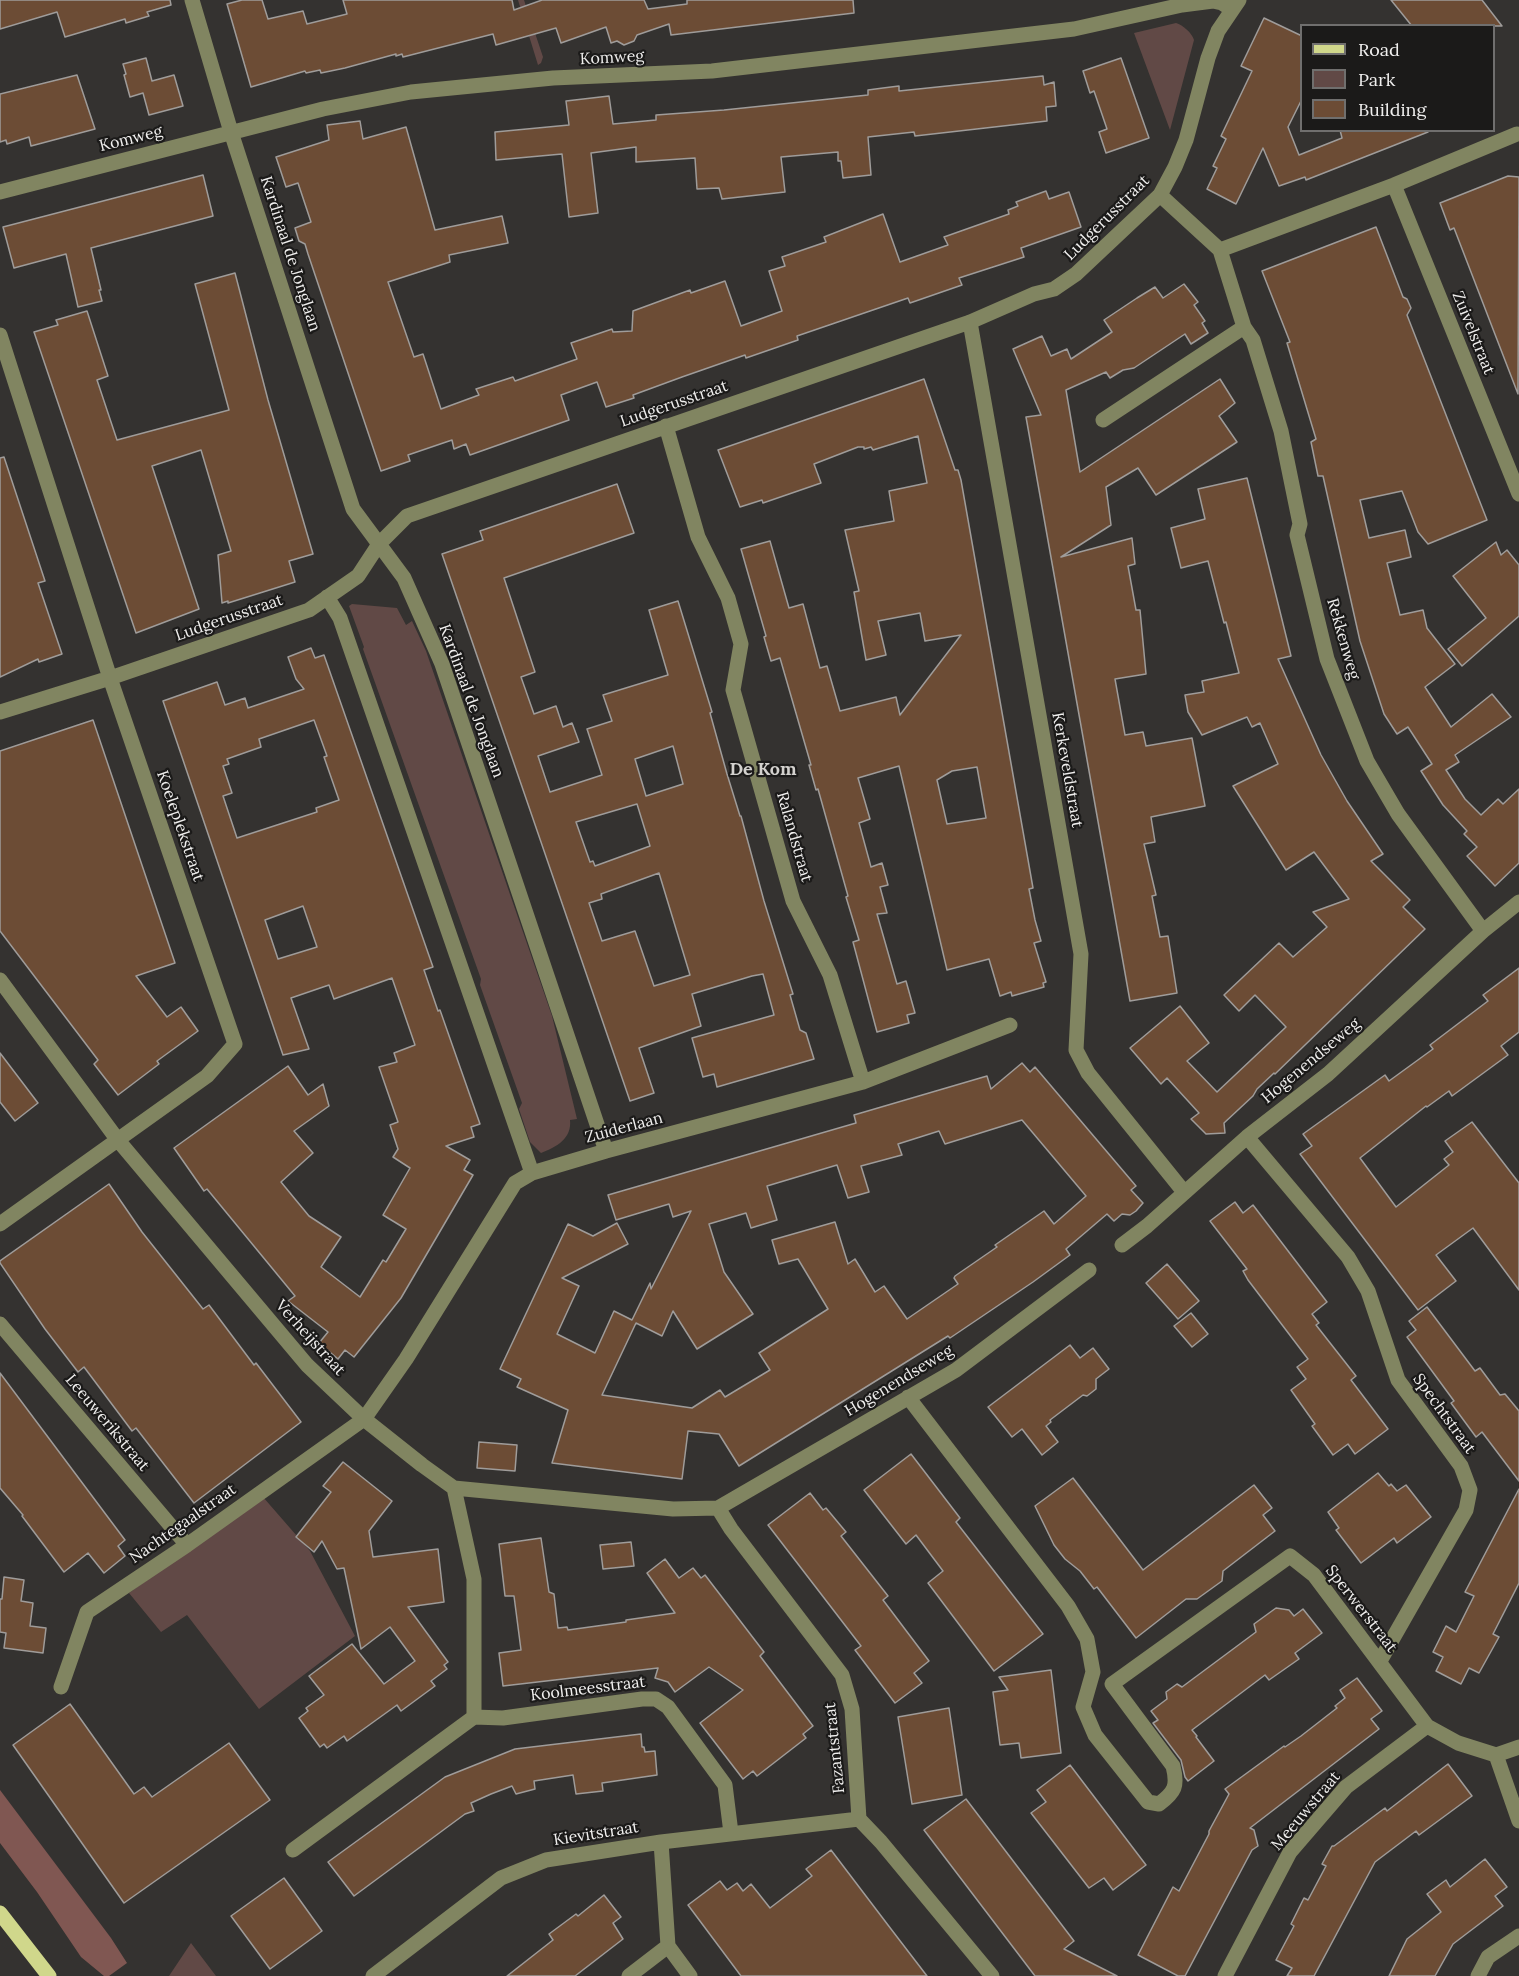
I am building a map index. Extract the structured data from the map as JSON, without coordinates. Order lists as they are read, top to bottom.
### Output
{
  "streets": {
    "street": [
      "Komweg",
      "Ludgerusstraat",
      "Kardinaal de Jonglaan",
      "Zuivelstraat",
      "Rekkenweg",
      "Kerkeveldstraat",
      "Koeleplekstraat",
      "Ralandstraat",
      "Hogenendseweg",
      "Zuiderlaan",
      "Verheijstraat",
      "Spechtstraat",
      "Leeuwerikstraat",
      "Nachtegaalstraat",
      "Sperwerstraat",
      "Koolmeesstraat",
      "Fazantstraat",
      "Meeuwstraat",
      "Kievitstraat"
    ]
  },
  "crossings": [
    ["Komweg", "Ludgerusstraat"],
    ["Komweg", "Kardinaal de Jonglaan"],
    ["Ludgerusstraat", "Kardinaal de Jonglaan"],
    ["Ludgerusstraat", "Kerkeveldstraat"],
    ["Ludgerusstraat", "Koeleplekstraat"],
    ["Ludgerusstraat", "Ralandstraat"],
    ["Kardinaal de Jonglaan", "Zuiderlaan"],
    ["Rekkenweg", "Hogenendseweg"],
    ["Kerkeveldstraat", "Hogenendseweg"],
    ["Koeleplekstraat", "Verheijstraat"],
    ["Ralandstraat", "Zuiderlaan"],
    ["Hogenendseweg", "Spechtstraat"],
    ["Hogenendseweg", "Fazantstraat"],
    ["Zuiderlaan", "Verheijstraat"],
    ["Zuiderlaan", "Nachtegaalstraat"],
    ["Verheijstraat", "Nachtegaalstraat"],
    ["Spechtstraat", "Sperwerstraat"],
    ["Leeuwerikstraat", "Nachtegaalstraat"],
    ["Sperwerstraat", "Meeuwstraat"],
    ["Koolmeesstraat", "Kievitstraat"],
    ["Fazantstraat", "Kievitstraat"]
  ],
  "districts": ["De Kom"],
  "legend": ["Road", "Park", "Building"]
}
